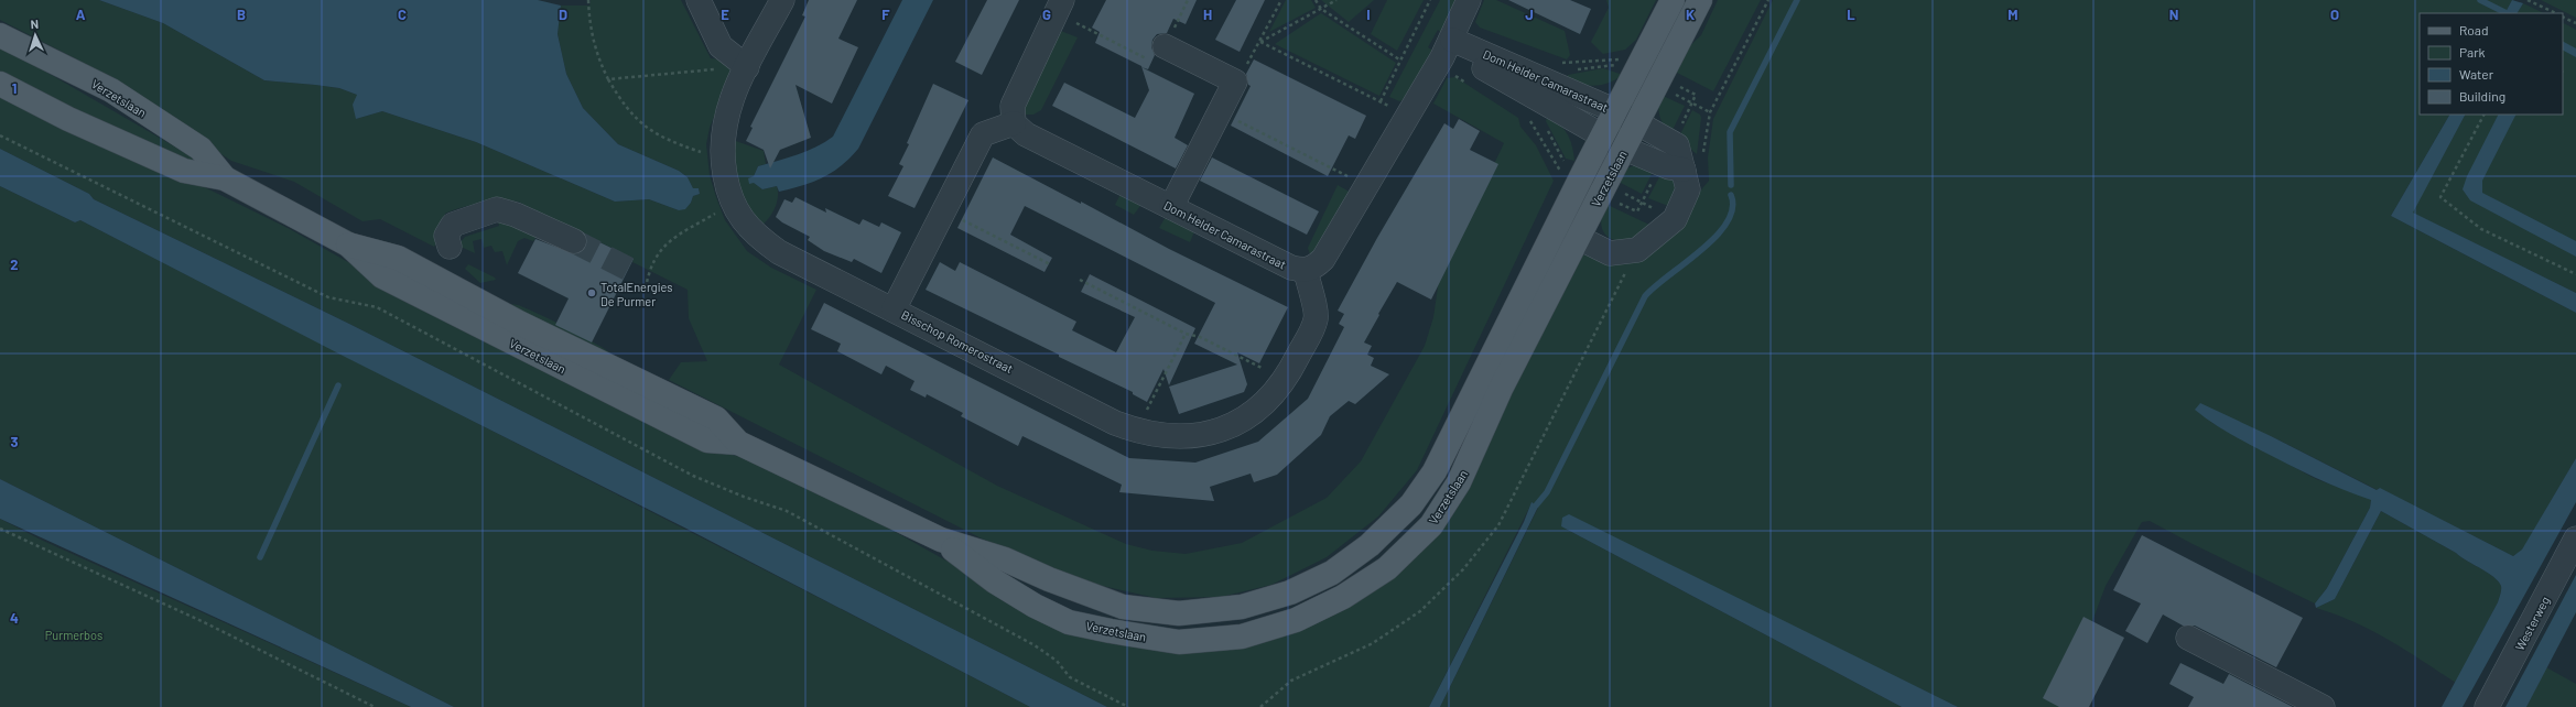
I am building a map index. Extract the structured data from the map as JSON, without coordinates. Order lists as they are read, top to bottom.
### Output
{
  "streets": {
    "main road": ["Verzetslaan"],
    "street": ["Dom Helder Camarastraat", "Bisschop Romerostraat", "Westerweg"]
  },
  "crossings": [
    ["Dom Helder Camarastraat", "Verzetslaan"],
    ["Dom Helder Camarastraat", "Bisschop Romerostraat"]
  ],
  "parks": ["Purmerbos"],
  "places": ["TotalEnergies De Purmer"],
  "legend": [
    "Road",
    "Park",
    "Water",
    "Building"
  ],
  "north": "top",
  "grid": {
    "columns": [
      "A",
      "B",
      "C",
      "D",
      "E",
      "F",
      "G",
      "H",
      "I",
      "J",
      "K",
      "L",
      "M",
      "N",
      "O"
    ],
    "rows": [
      "1",
      "2",
      "3",
      "4"
    ]
  }
}
